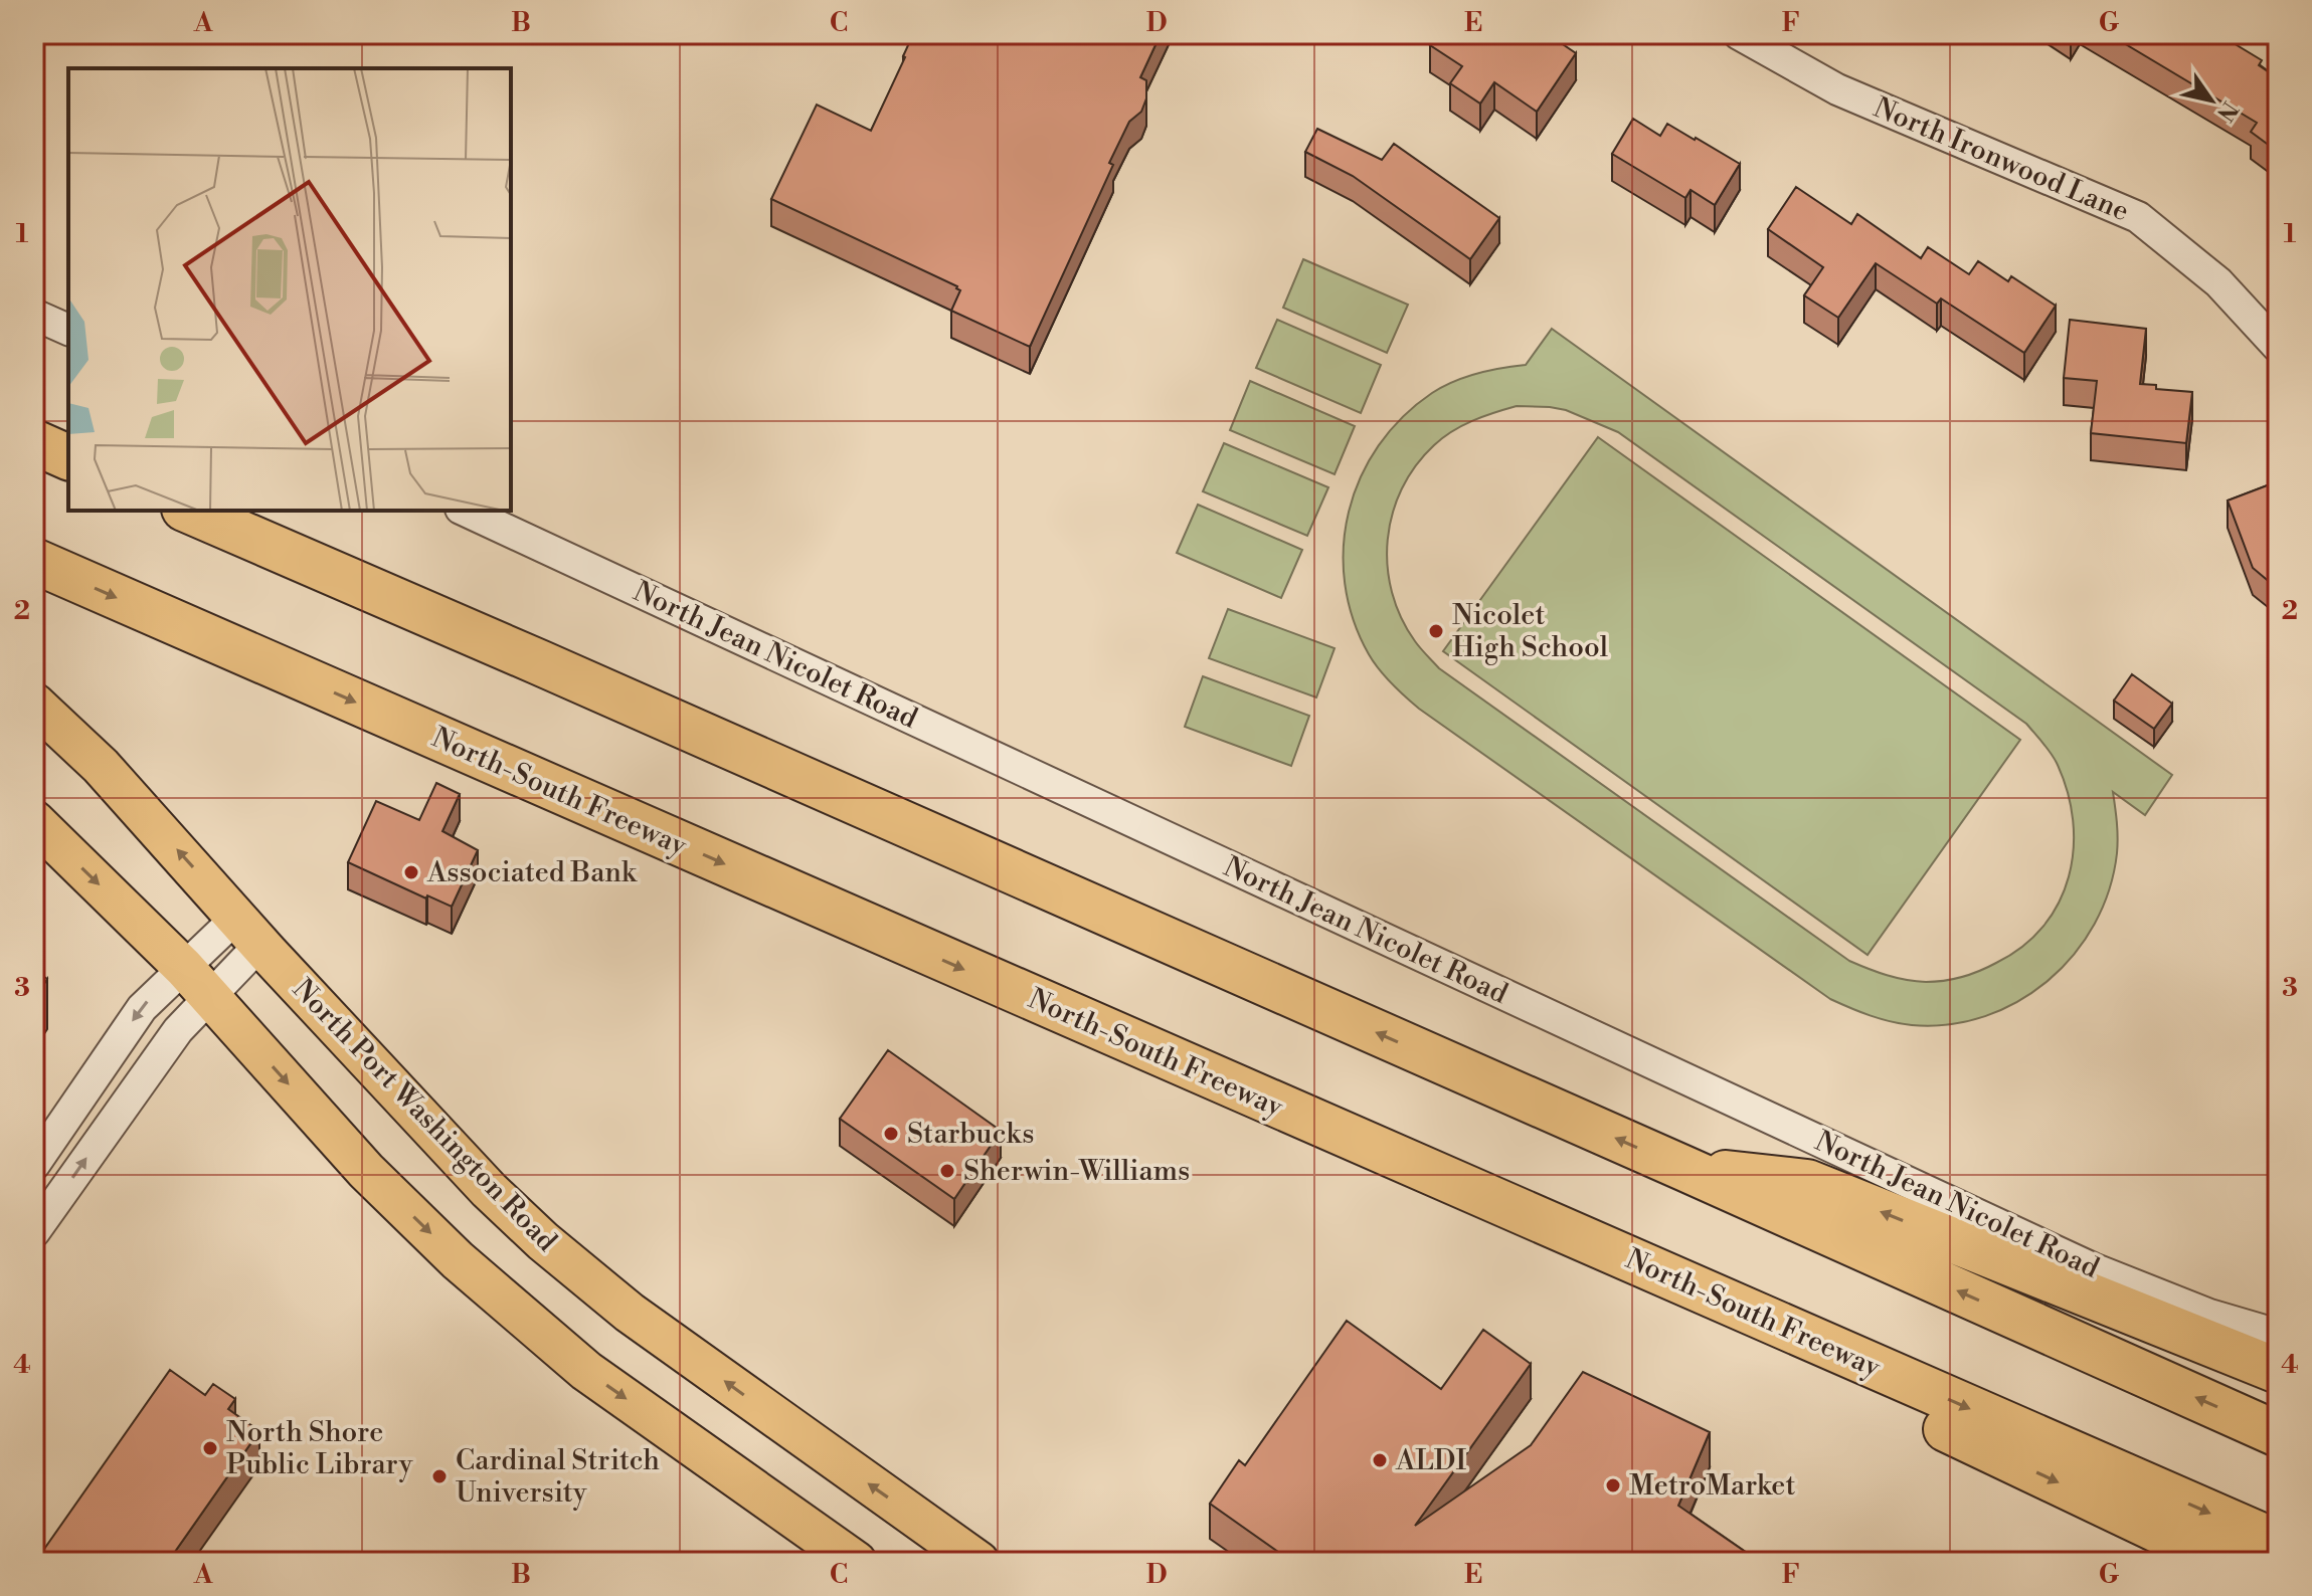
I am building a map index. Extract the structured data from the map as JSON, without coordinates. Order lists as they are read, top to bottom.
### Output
{
  "streets": {
    "highway": ["North-South Freeway"],
    "main road": ["North Port Washington Road"],
    "street": ["North Ironwood Lane", "North Jean Nicolet Road"]
  },
  "places": [
    "Nicolet High School",
    "Associated Bank",
    "Starbucks",
    "Sherwin-Williams",
    "North Shore Public Library",
    "ALDI",
    "Cardinal Stritch University",
    "MetroMarket"
  ],
  "north": "bottom right",
  "grid": {
    "columns": [
      "A",
      "B",
      "C",
      "D",
      "E",
      "F",
      "G"
    ],
    "rows": [
      "1",
      "2",
      "3",
      "4"
    ]
  }
}
